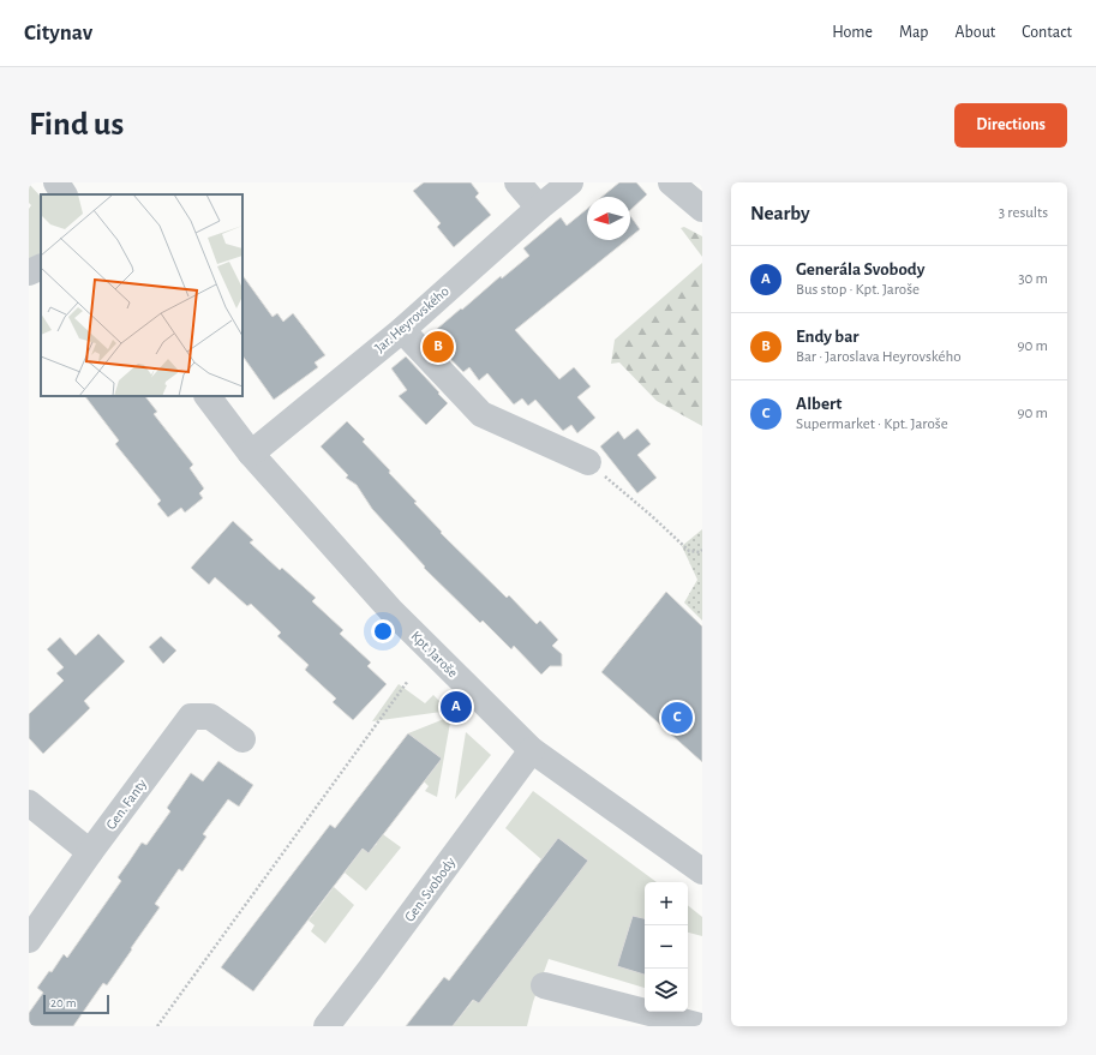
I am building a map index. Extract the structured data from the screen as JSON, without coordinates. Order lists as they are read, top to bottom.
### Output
{
  "streets": {
    "street": [
      "Jar. Heyrovského",
      "Kpt. Jaroše",
      "Gen. Fanty",
      "Gen. Svobody"
    ]
  },
  "crossings": [
    ["Jar. Heyrovského", "Kpt. Jaroše"],
    ["Kpt. Jaroše", "Gen. Svobody"]
  ],
  "scale_bar": "20 m",
  "north": "left",
  "page": {
    "header": "Citynav",
    "nav": [
      "Home",
      "Map",
      "About",
      "Contact"
    ],
    "buttons": "Directions",
    "title": "Find us",
    "heading": ["Nearby", "3 results"],
    "list": [
      {
        "mark": "A",
        "name": "Generála Svobody",
        "note": "Bus stop · Kpt. Jaroše",
        "value": "30 m"
      },
      {
        "mark": "B",
        "name": "Endy bar",
        "note": "Bar · Jaroslava Heyrovského",
        "value": "90 m"
      },
      {
        "mark": "C",
        "name": "Albert",
        "note": "Supermarket · Kpt. Jaroše",
        "value": "90 m"
      }
    ],
    "pins": ["B", "A", "C"],
    "map_buttons": ["+", "−"],
    "scale": "20 m"
  }
}
